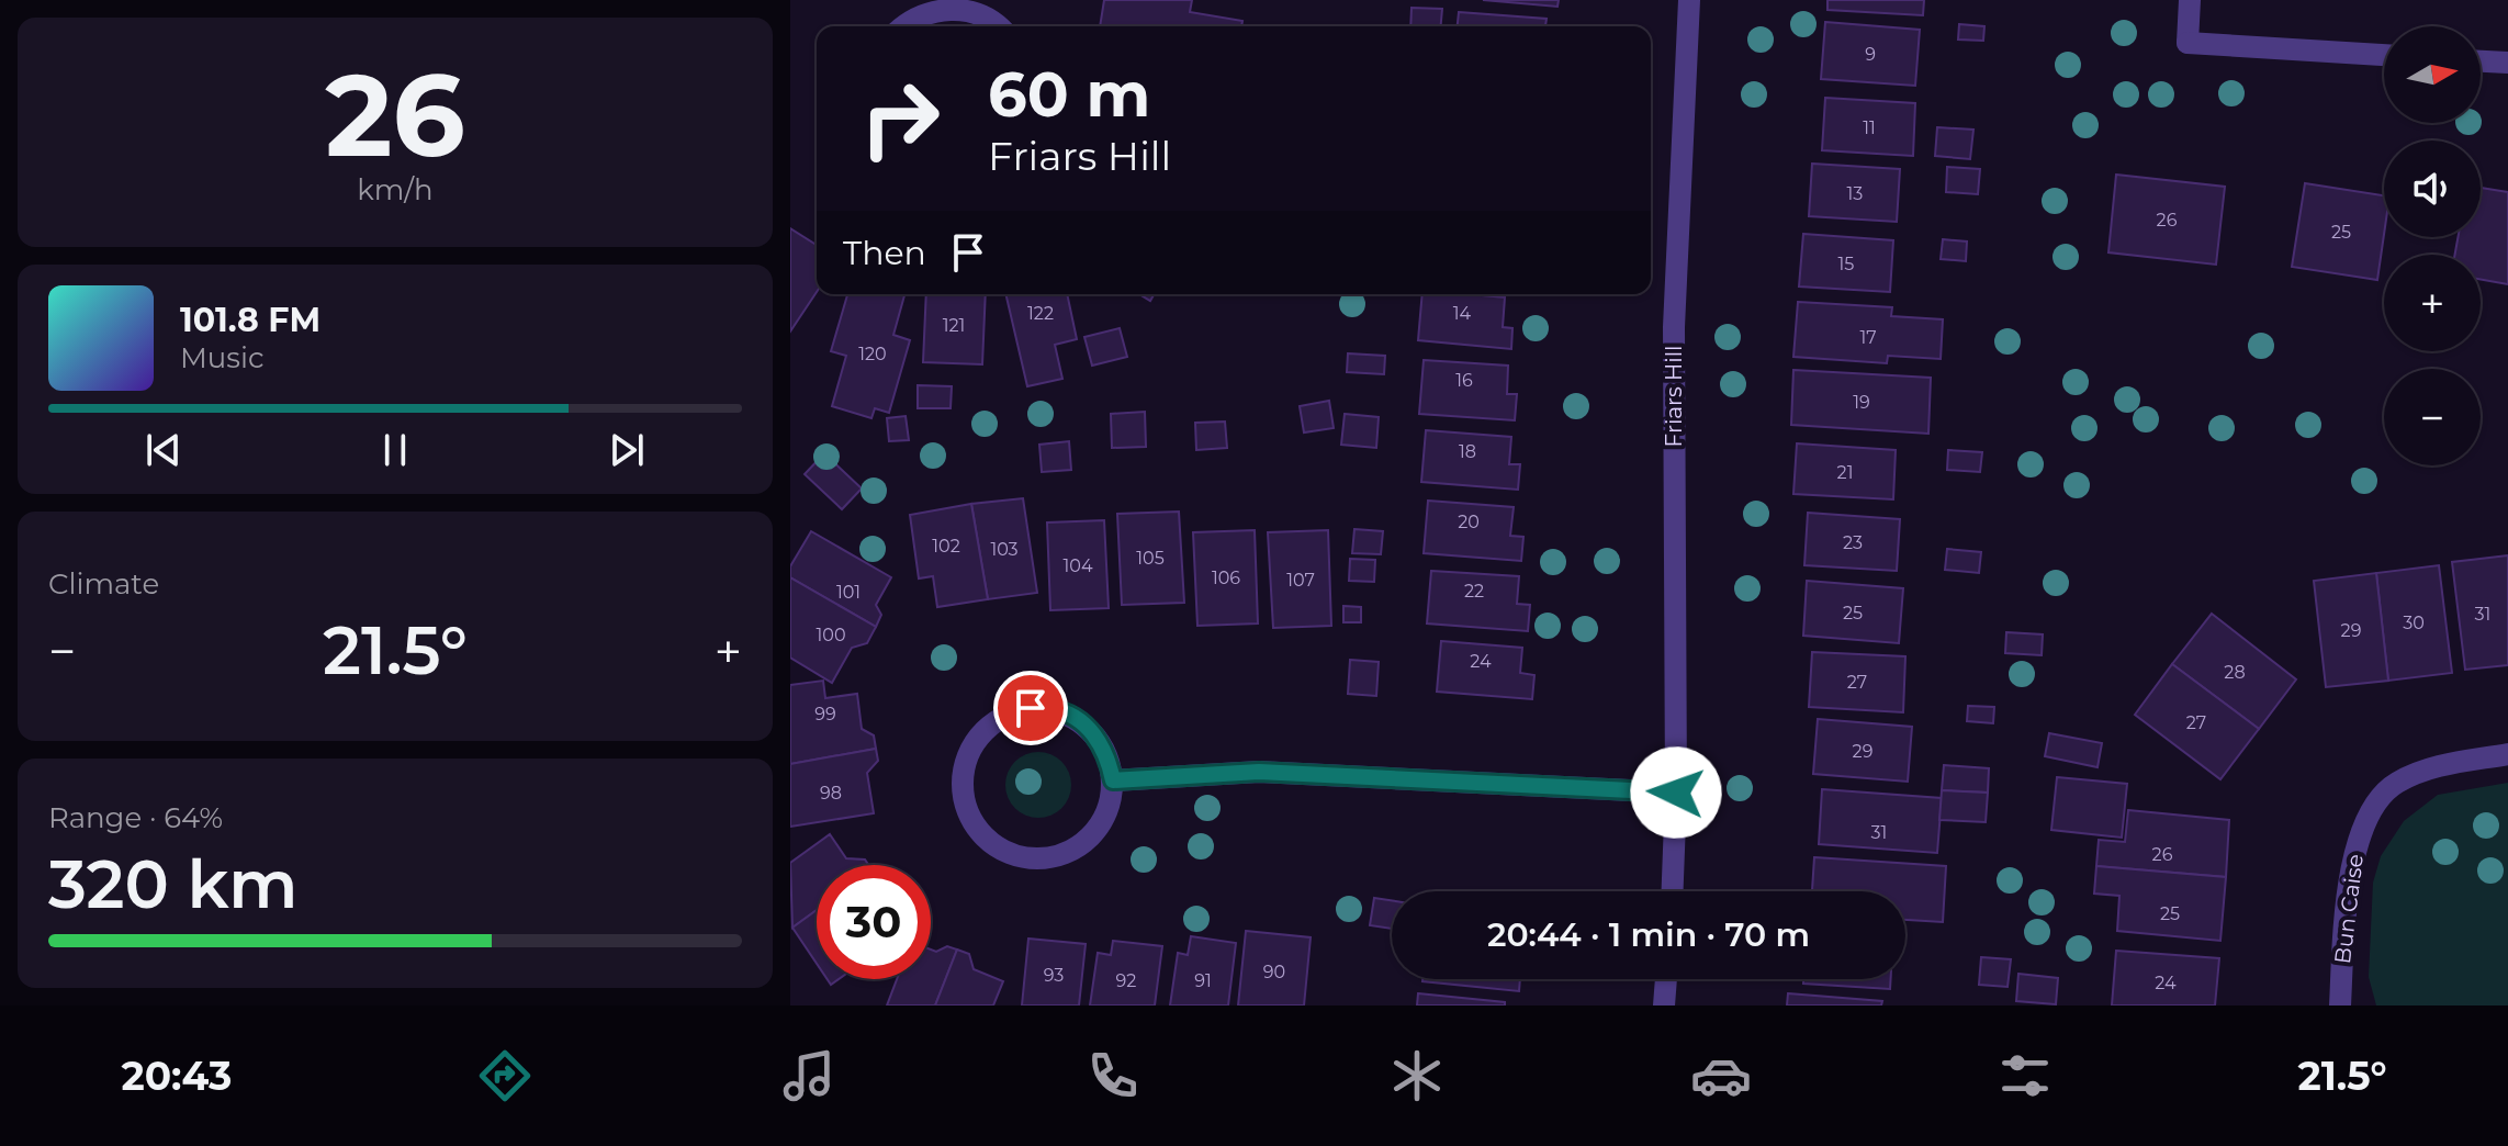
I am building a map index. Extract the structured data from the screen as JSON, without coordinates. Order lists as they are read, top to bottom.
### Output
{
  "streets": {
    "street": ["Friars Hill", "Bun Caise"]
  },
  "house_numbers": [
    "9",
    "11",
    "13",
    "26",
    "25",
    "15",
    "122",
    "14",
    "121",
    "17",
    "120",
    "16",
    "19",
    "18",
    "21",
    "20",
    "23",
    "102",
    "103",
    "105",
    "104",
    "106",
    "107",
    "22",
    "101",
    "25",
    "31",
    "30",
    "29",
    "100",
    "24",
    "28",
    "27",
    "99",
    "27",
    "29",
    "98",
    "31",
    "26",
    "25",
    "90",
    "93",
    "92",
    "91",
    "24"
  ],
  "north": "right",
  "page": {
    "tile": [
      ["26", "km/h"],
      "Climate",
      ["Range · 64%", "320 km"]
    ],
    "map_buttons": ["+", "−"],
    "turn": ["60 m", "Friars Hill"],
    "then": "Then",
    "song": ["101.8 FM", "Music"],
    "heat": ["−", "21.5°", "+"],
    "limit": "30",
    "trip": "20:44 · 1 min · 70 m",
    "tabs": ["20:43", "21.5°"]
  }
}
